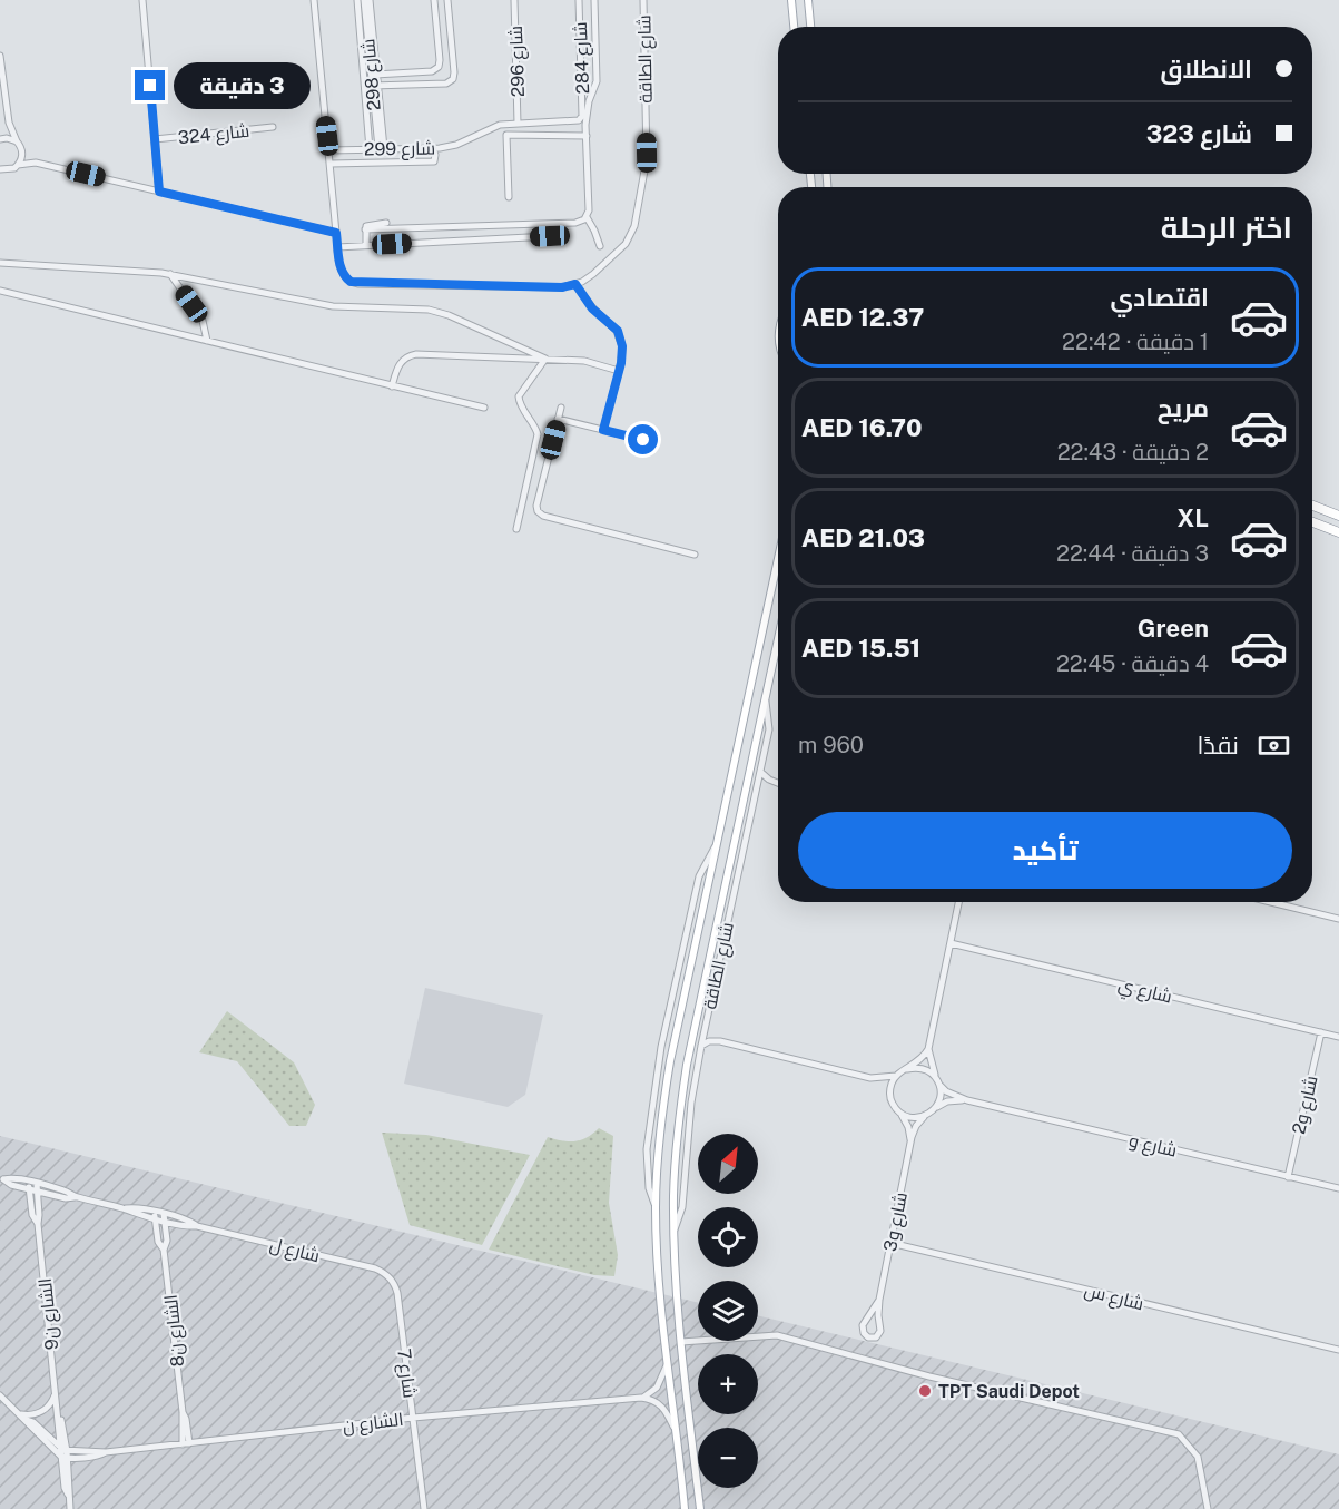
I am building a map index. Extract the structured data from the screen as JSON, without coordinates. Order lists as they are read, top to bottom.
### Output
{
  "streets": {
    "main road": ["شارع الطاقة"],
    "street": [
      "شارع 284",
      "شارع 296",
      "شارع 298",
      "شارع 324",
      "شارع 299",
      "شارع ي",
      "شارع و2",
      "شارع و",
      "شارع و3",
      "شارع ل",
      "شارع س",
      "الشارع ن9",
      "الشارع ن8",
      "شارع 7",
      "الشارع ن"
    ]
  },
  "crossings": [
    ["شارع 284", "شارع 299"],
    ["شارع 296", "شارع 299"],
    ["شارع 298", "شارع 299"],
    ["شارع ي", "شارع و2"],
    ["شارع و2", "شارع و"],
    ["شارع و", "شارع و3"],
    ["شارع و3", "شارع س"],
    ["شارع ل", "الشارع ن9"],
    ["شارع ل", "الشارع ن8"],
    ["شارع ل", "شارع 7"],
    ["الشارع ن9", "الشارع ن"],
    ["الشارع ن8", "الشارع ن"],
    ["شارع 7", "الشارع ن"]
  ],
  "places": ["TPT Saudi Depot"],
  "north": "top right",
  "page": {
    "banner": ["الانطلاق", "شارع 323"],
    "bubble": "3 دقيقة",
    "heading": "اختر الرحلة",
    "list": [
      {
        "name": "اقتصادي",
        "note": "1 دقيقة · 22:42",
        "value": "AED 12.37"
      },
      {
        "name": "مريح",
        "note": "2 دقيقة · 22:43",
        "value": "AED 16.70"
      },
      {
        "name": "XL",
        "note": "3 دقيقة · 22:44",
        "value": "AED 21.03"
      },
      {
        "name": "Green",
        "note": "4 دقيقة · 22:45",
        "value": "AED 15.51"
      }
    ],
    "pay": ["نقدًا", "960 m"],
    "buttons": "تأكيد",
    "map_buttons": ["+", "−"]
  }
}
